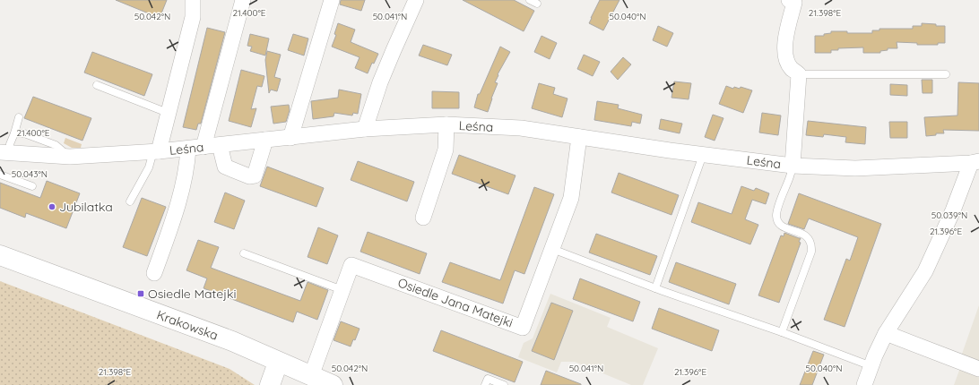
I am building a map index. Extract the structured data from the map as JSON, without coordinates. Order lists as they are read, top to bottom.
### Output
{
  "streets": {
    "street": ["Leśna", "Osiedle Jana Matejki", "Krakowska"]
  },
  "crossings": [
    ["Leśna", "Osiedle Jana Matejki"],
    ["Osiedle Jana Matejki", "Krakowska"]
  ],
  "places": {
    "other": ["Jubilatka"],
    "transit": ["Osiedle Matejki"]
  },
  "coordinates": [
    "21.400°E",
    "21.398°E",
    "50.042°N",
    "50.041°N",
    "50.040°N",
    "50.043°N",
    "50.039°N",
    "21.396°E"
  ]
}
